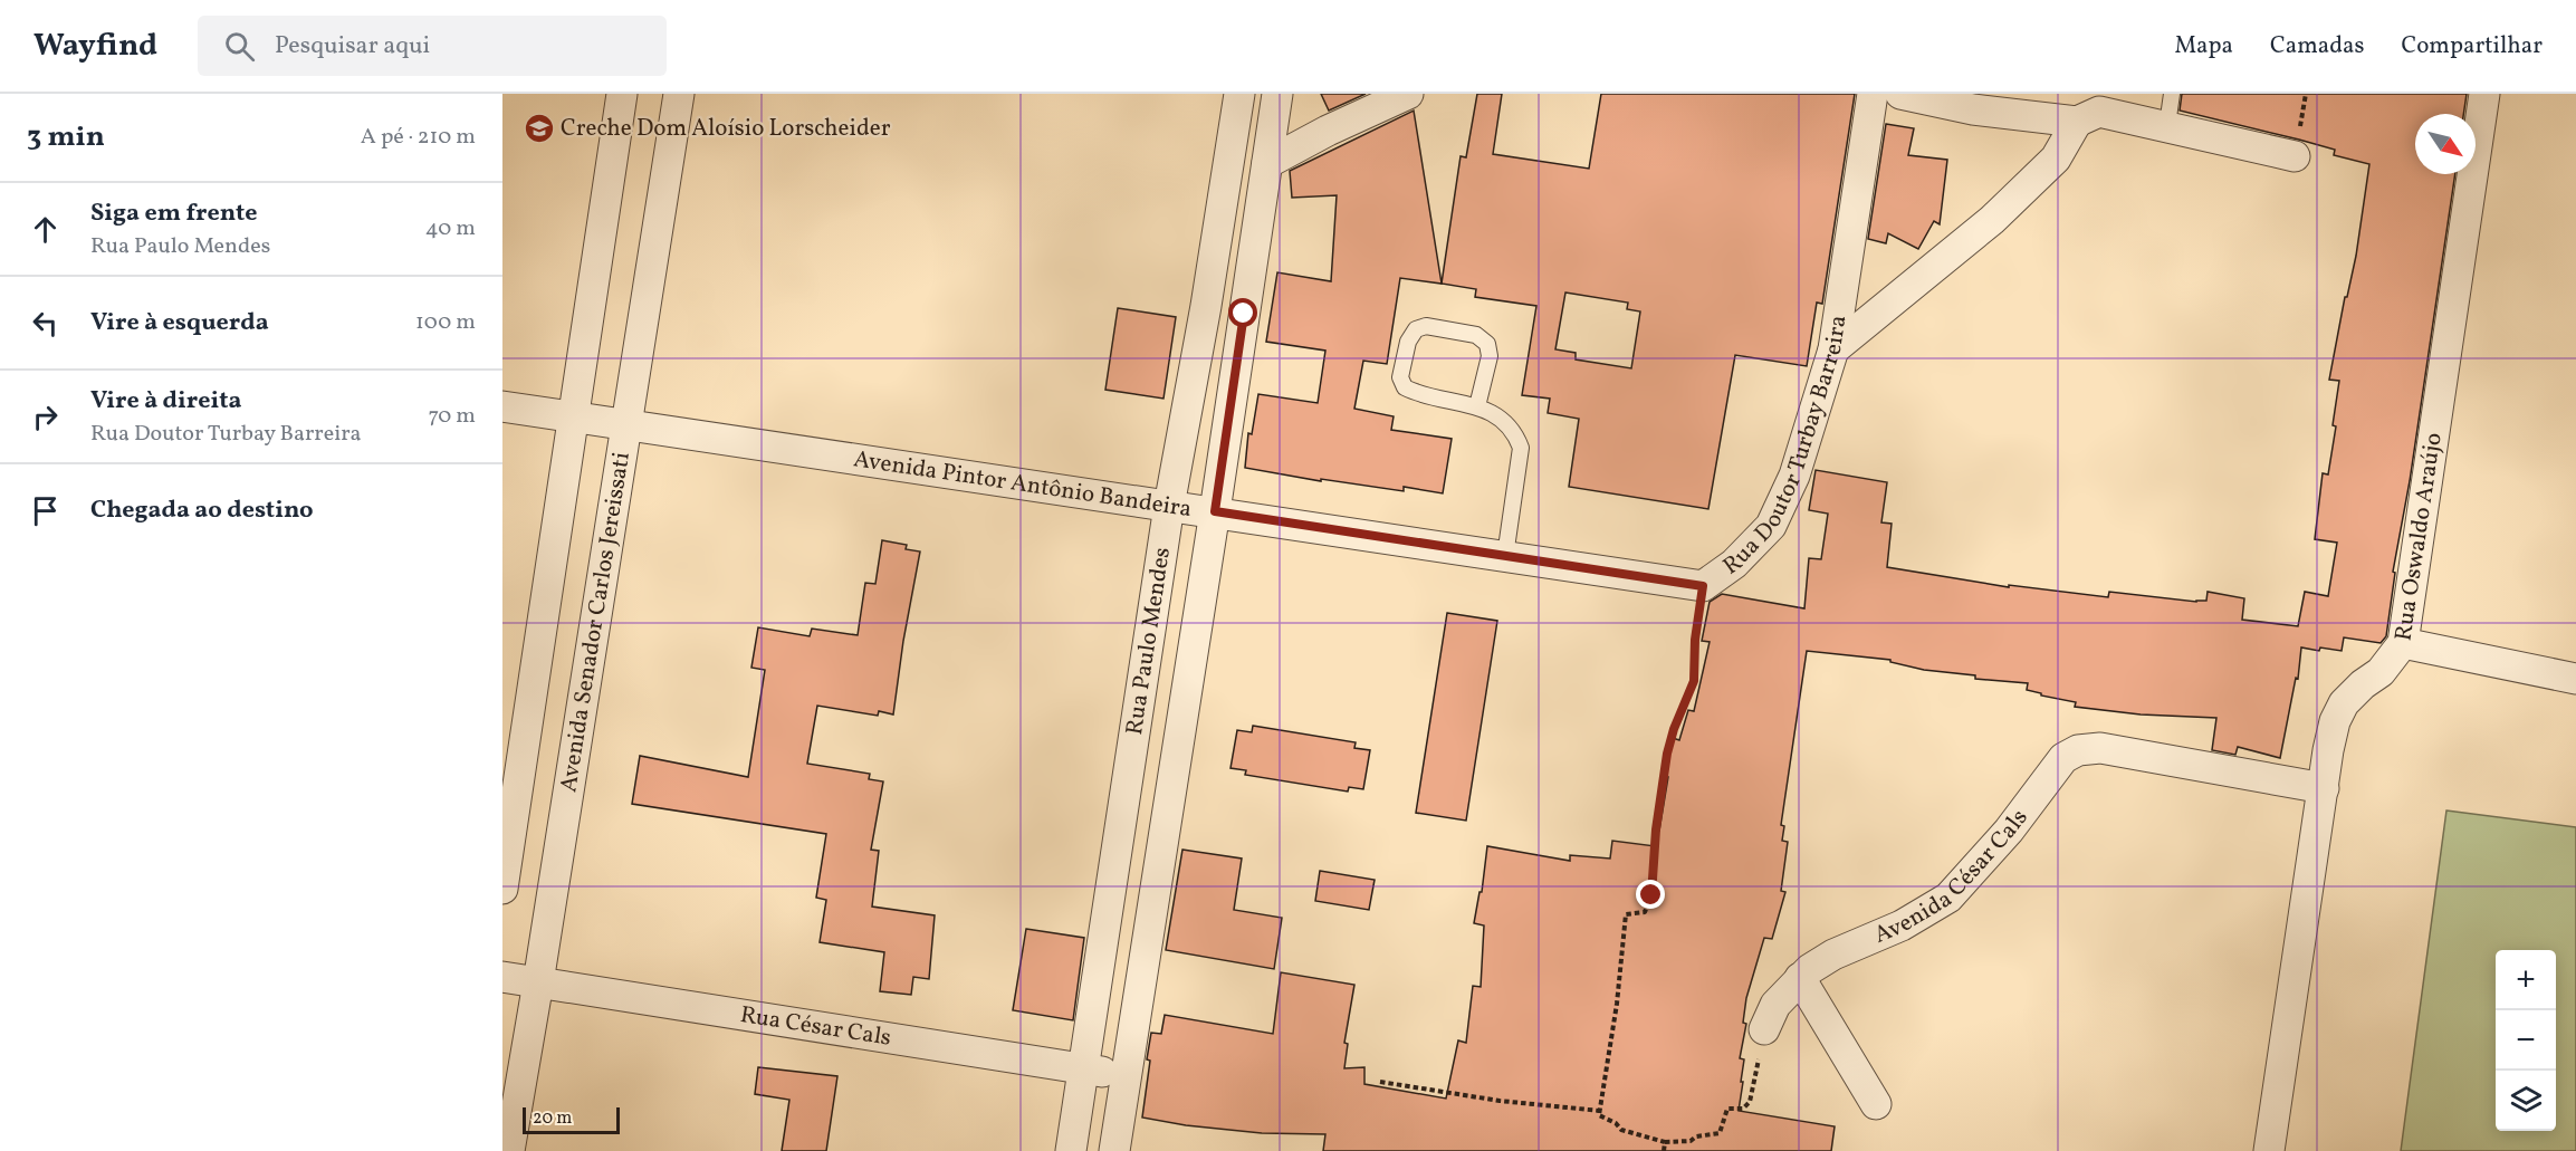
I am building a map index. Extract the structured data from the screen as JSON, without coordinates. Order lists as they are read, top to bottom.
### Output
{
  "streets": {
    "street": [
      "Rua Doutor Turbay Barreira",
      "Avenida Pintor Antônio Bandeira",
      "Rua Oswaldo Araújo",
      "Avenida Senador Carlos Jereissati",
      "Rua Paulo Mendes",
      "Avenida César Cals",
      "Rua César Cals"
    ]
  },
  "crossings": [
    ["Rua Doutor Turbay Barreira", "Avenida Pintor Antônio Bandeira"],
    ["Avenida Pintor Antônio Bandeira", "Avenida Senador Carlos Jereissati"],
    ["Avenida Pintor Antônio Bandeira", "Rua Paulo Mendes"],
    ["Rua Oswaldo Araújo", "Avenida César Cals"],
    ["Avenida Senador Carlos Jereissati", "Rua César Cals"],
    ["Rua Paulo Mendes", "Rua César Cals"]
  ],
  "places": {
    "school or university": ["Creche Dom Aloísio Lorscheider"]
  },
  "scale_bar": "20 m",
  "north": "bottom right",
  "page": {
    "header": "Wayfind",
    "search": "Pesquisar aqui",
    "nav": ["Mapa", "Camadas", "Compartilhar"],
    "heading": ["3 min", "A pé · 210 m"],
    "list": [
      ["Siga em frente", "Rua Paulo Mendes", "40 m"],
      ["Vire à esquerda", "100 m"],
      ["Vire à direita", "Rua Doutor Turbay Barreira", "70 m"],
      "Chegada ao destino"
    ],
    "map_buttons": ["+", "−"],
    "scale": "20 m"
  }
}
